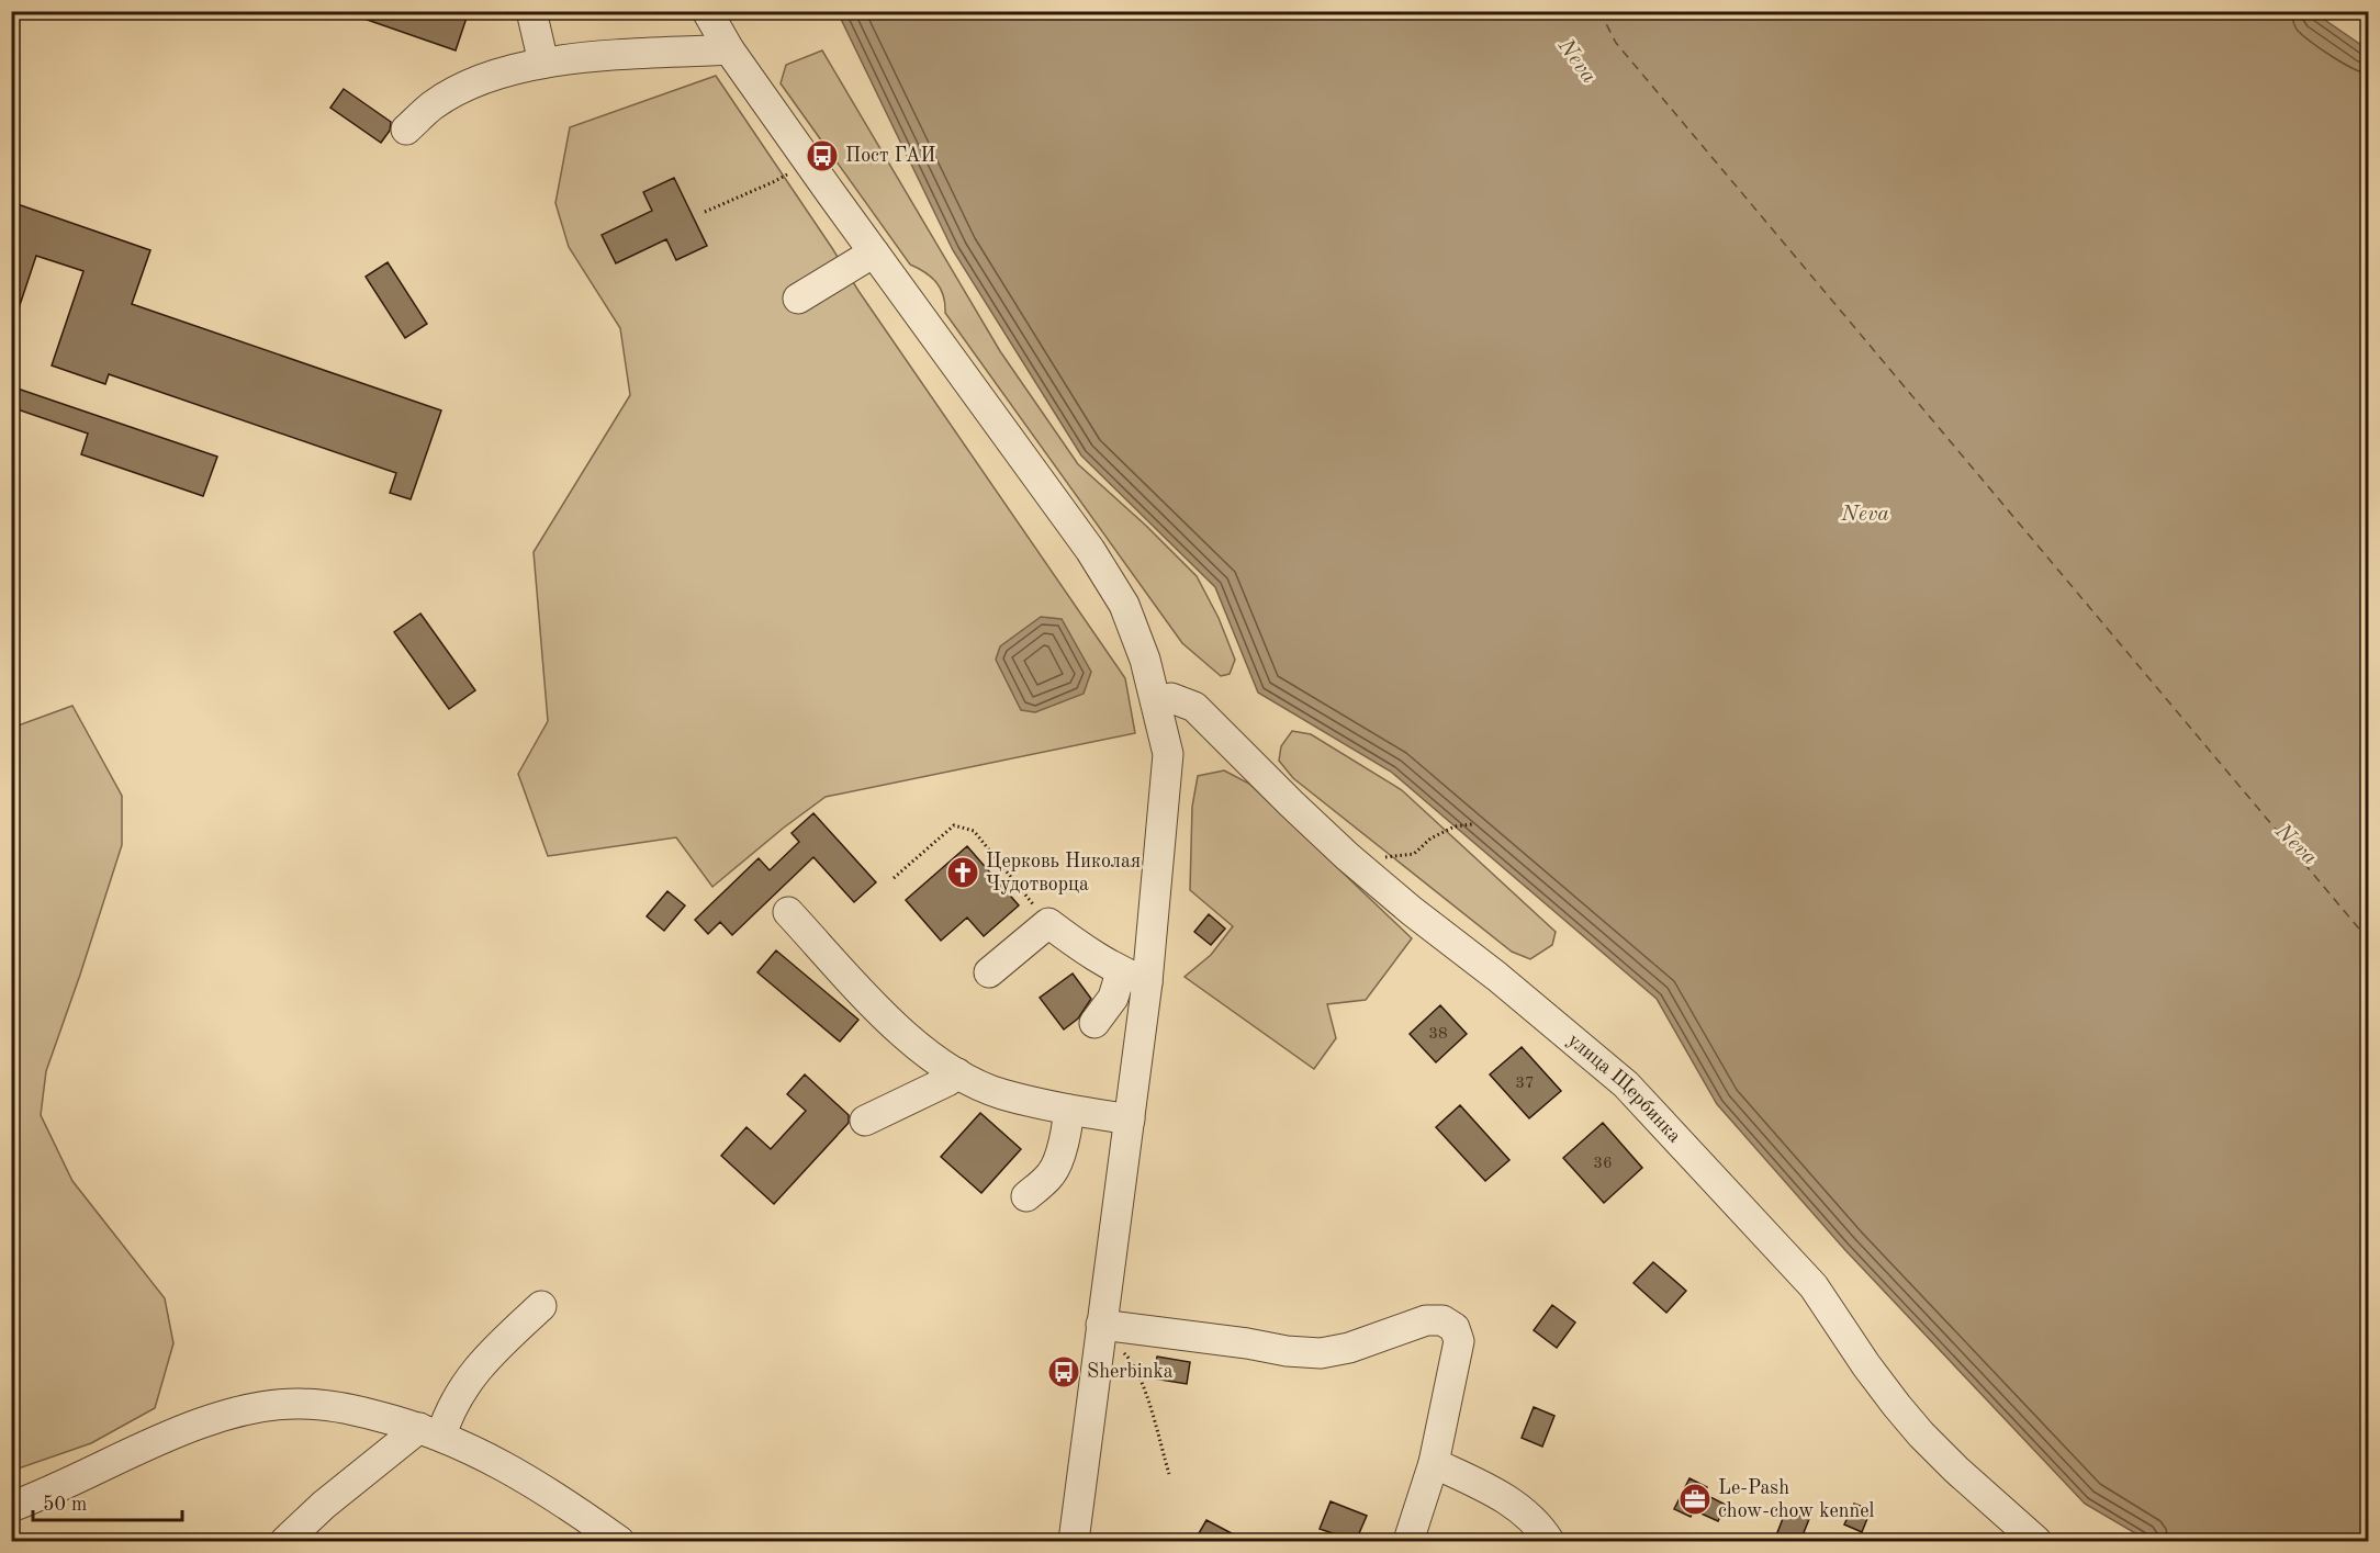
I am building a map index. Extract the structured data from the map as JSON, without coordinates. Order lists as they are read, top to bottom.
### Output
{
  "streets": {
    "street": ["улица Щербинка"]
  },
  "water": ["Neva"],
  "places": {
    "bus stop": ["Пост ГАИ", "Sherbinka"],
    "church": ["Церковь Николая Чудотворца"],
    "office": ["Le-Pash chow-chow kennel"]
  },
  "house_numbers": ["38", "37", "36"],
  "scale_bar": "50 m"
}
